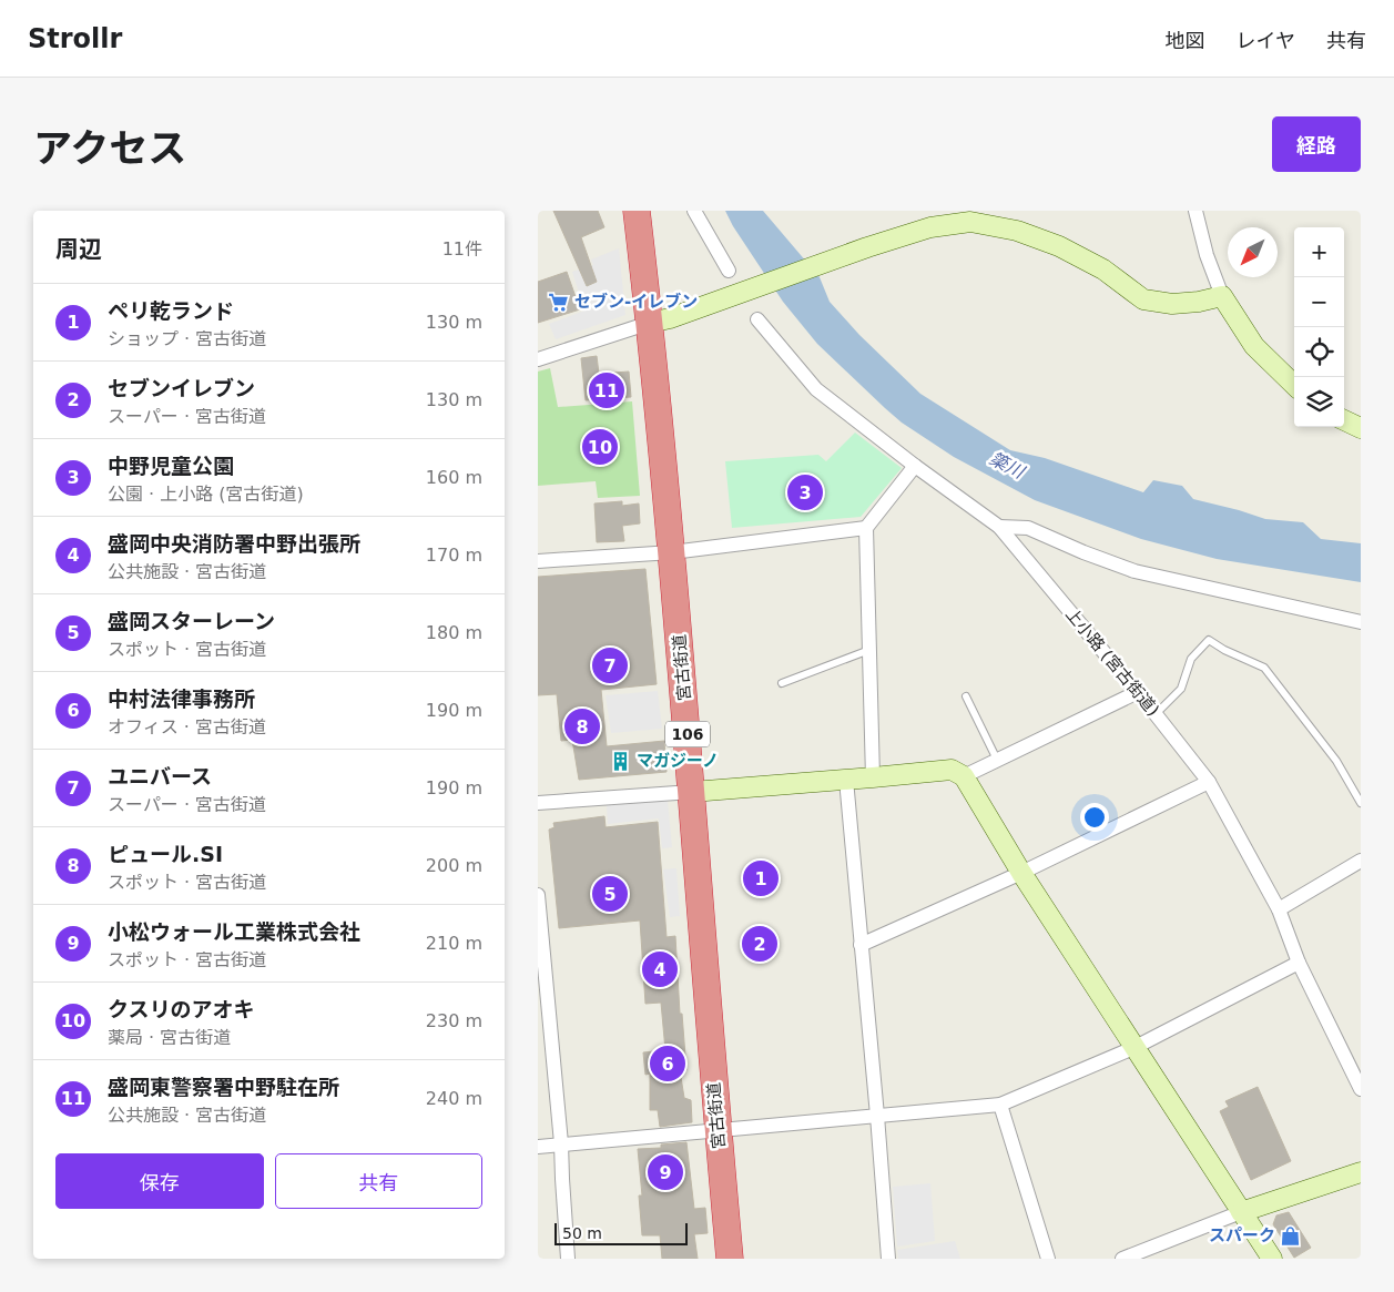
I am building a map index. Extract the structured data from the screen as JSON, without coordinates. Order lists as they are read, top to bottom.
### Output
{
  "streets": {
    "highway": ["宮古街道", "106"],
    "street": ["上小路 (宮古街道)"]
  },
  "water": ["簗川"],
  "places": {
    "supermarket": ["セブン-イレブン"],
    "building": ["マガジーノ"],
    "shop": ["スパーク"]
  },
  "scale_bar": "50 m",
  "north": "bottom left",
  "page": {
    "header": "Strollr",
    "nav": ["地図", "レイヤ", "共有"],
    "title": "アクセス",
    "buttons": [
      "経路",
      ["保存", "共有"]
    ],
    "heading": ["周辺", "11件"],
    "map_buttons": ["+", "−"],
    "list": [
      {
        "mark": "1",
        "name": "ペリ乾ランド",
        "note": "ショップ · 宮古街道",
        "value": "130 m"
      },
      {
        "mark": "2",
        "name": "セブンイレブン",
        "note": "スーパー · 宮古街道",
        "value": "130 m"
      },
      {
        "mark": "3",
        "name": "中野児童公園",
        "note": "公園 · 上小路 (宮古街道)",
        "value": "160 m"
      },
      {
        "mark": "4",
        "name": "盛岡中央消防署中野出張所",
        "note": "公共施設 · 宮古街道",
        "value": "170 m"
      },
      {
        "mark": "5",
        "name": "盛岡スターレーン",
        "note": "スポット · 宮古街道",
        "value": "180 m"
      },
      {
        "mark": "6",
        "name": "中村法律事務所",
        "note": "オフィス · 宮古街道",
        "value": "190 m"
      },
      {
        "mark": "7",
        "name": "ユニバース",
        "note": "スーパー · 宮古街道",
        "value": "190 m"
      },
      {
        "mark": "8",
        "name": "ピュール.SI",
        "note": "スポット · 宮古街道",
        "value": "200 m"
      },
      {
        "mark": "9",
        "name": "小松ウォール工業株式会社",
        "note": "スポット · 宮古街道",
        "value": "210 m"
      },
      {
        "mark": "10",
        "name": "クスリのアオキ",
        "note": "薬局 · 宮古街道",
        "value": "230 m"
      },
      {
        "mark": "11",
        "name": "盛岡東警察署中野駐在所",
        "note": "公共施設 · 宮古街道",
        "value": "240 m"
      }
    ],
    "pins": [
      "11",
      "10",
      "3",
      "7",
      "8",
      "1",
      "5",
      "2",
      "4",
      "6",
      "9"
    ],
    "scale": "50 m"
  }
}
